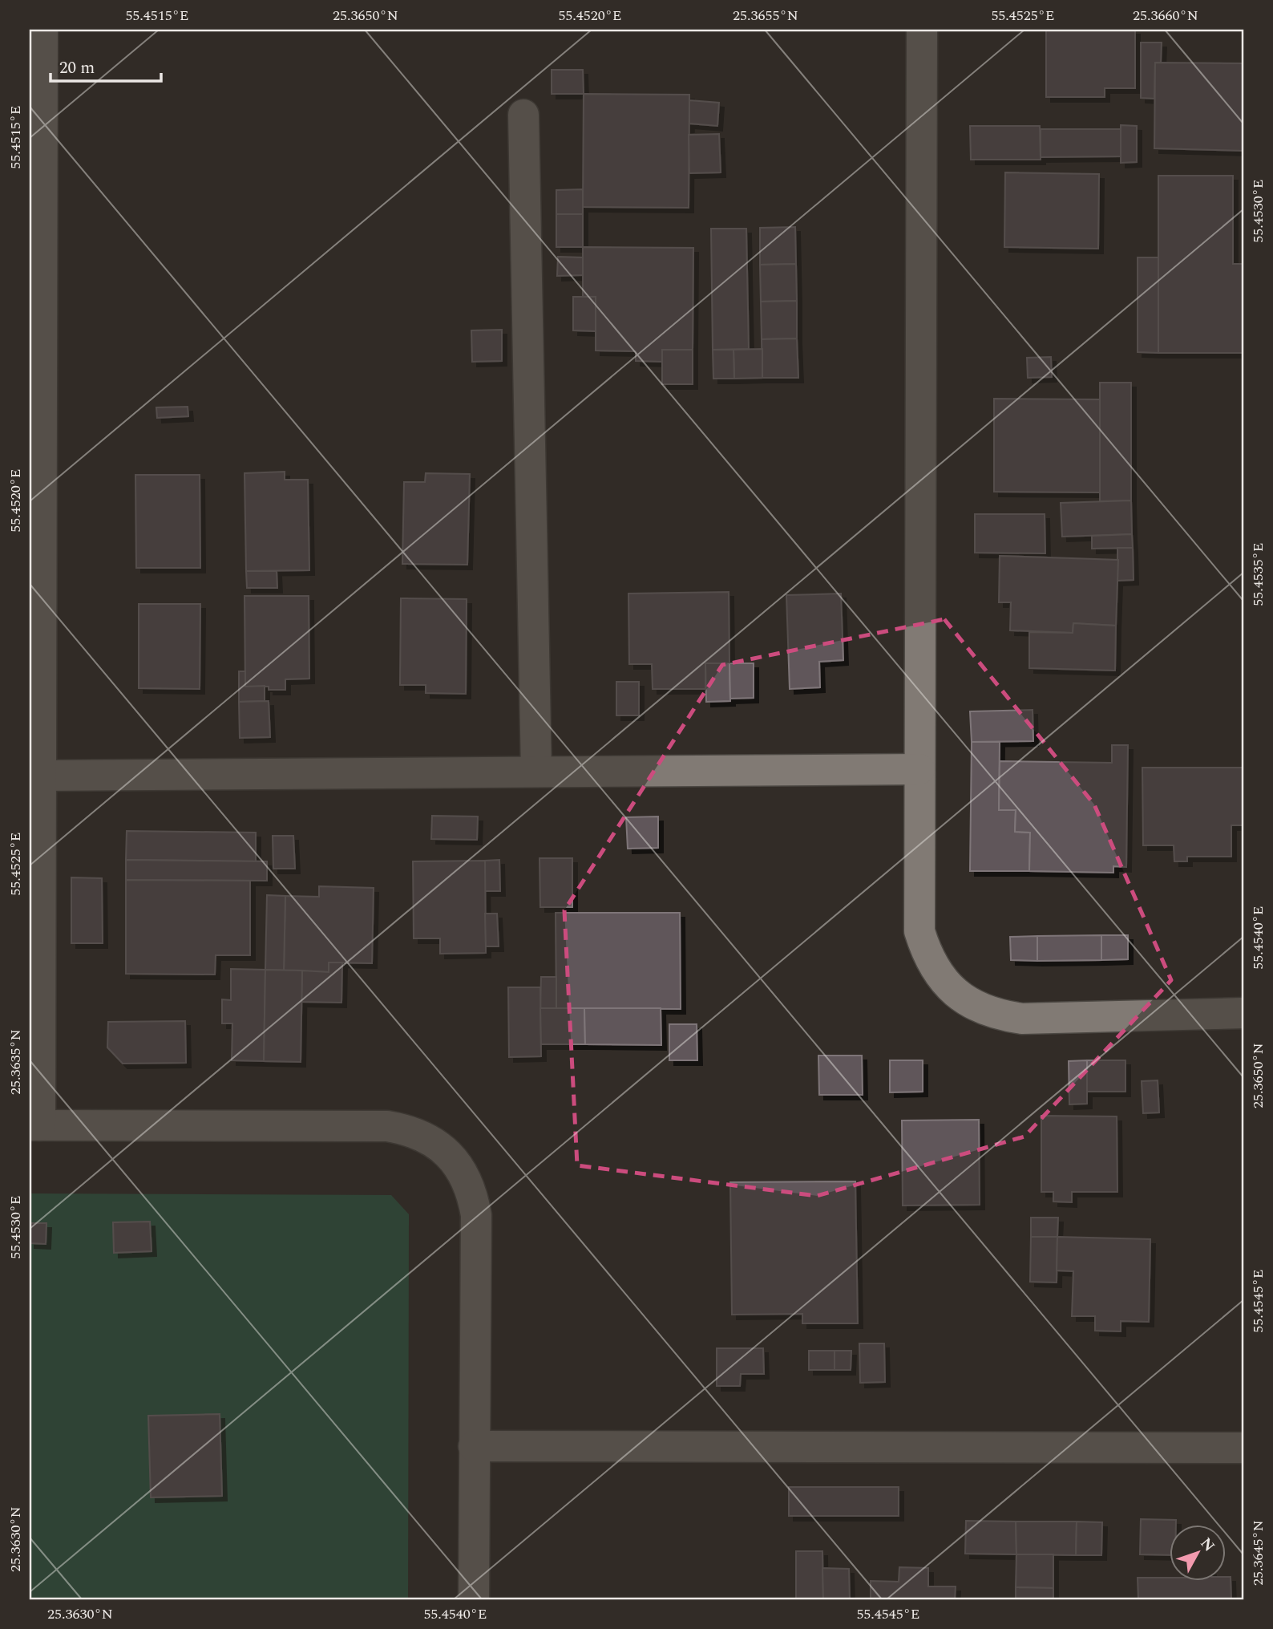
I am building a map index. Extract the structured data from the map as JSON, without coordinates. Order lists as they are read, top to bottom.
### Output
{
  "scale_bar": "20 m",
  "north": "top right",
  "coordinates": [
    "55.4515°E",
    "25.3650°N",
    "55.4520°E",
    "25.3655°N",
    "55.4525°E",
    "25.3660°N",
    "55.4530°E",
    "55.4535°E",
    "55.4540°E",
    "25.3635°N",
    "55.4545°E",
    "25.3630°N",
    "25.3645°N"
  ]
}
